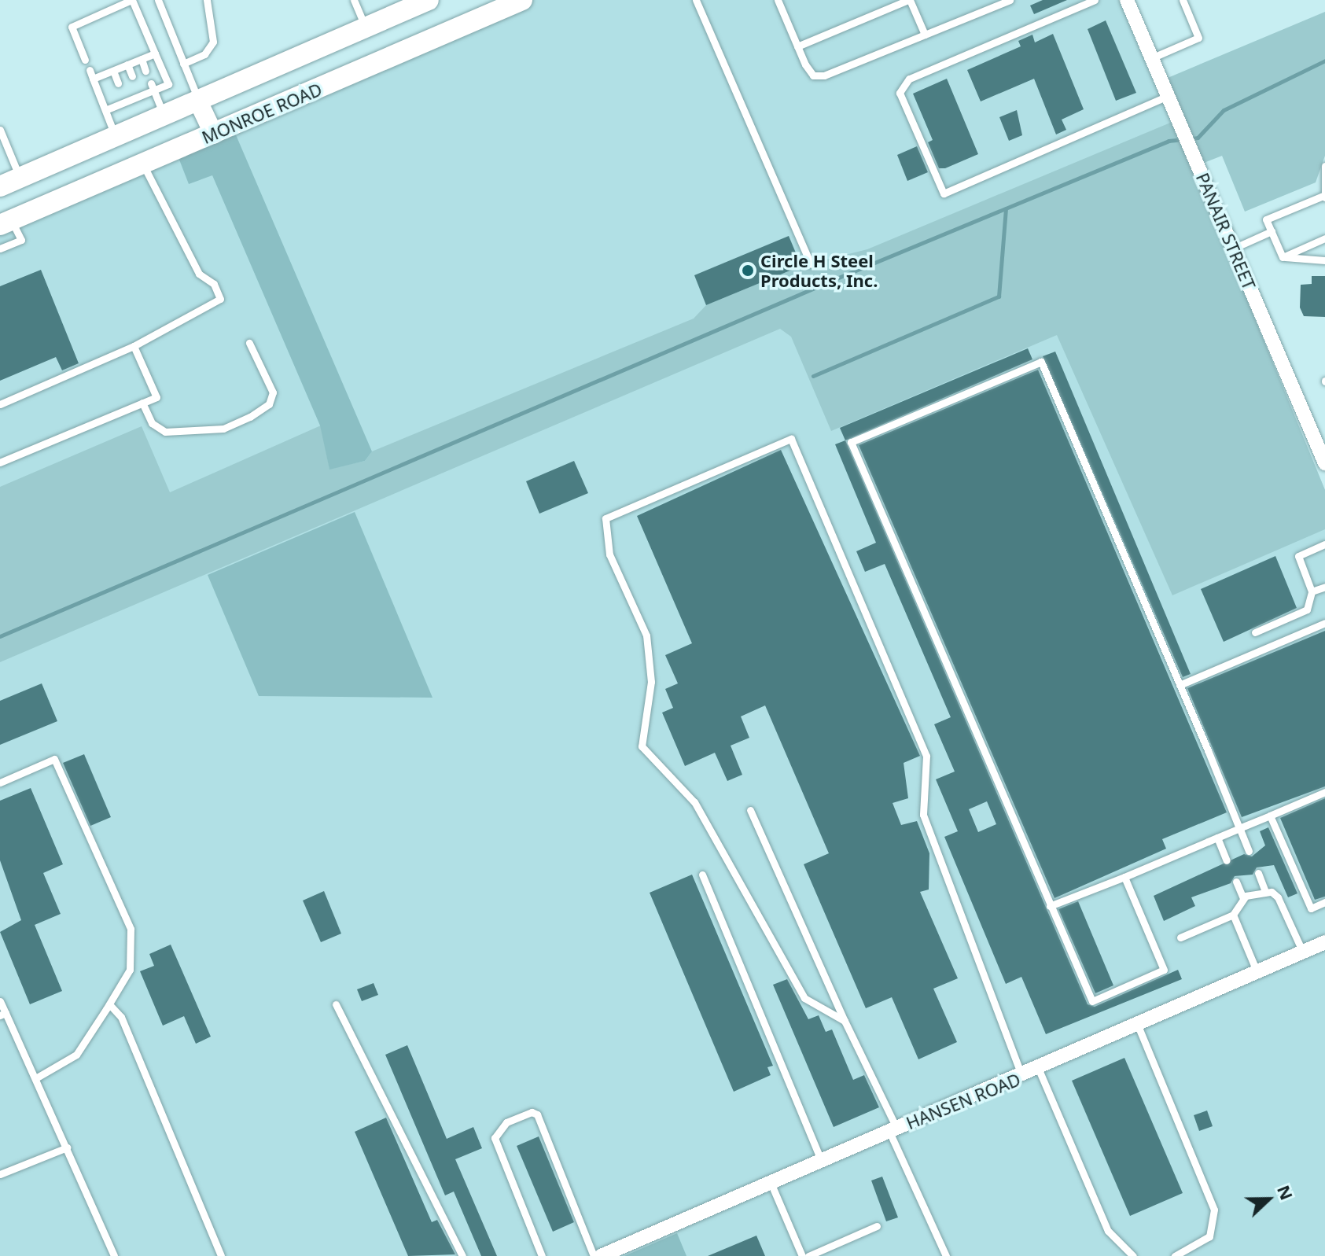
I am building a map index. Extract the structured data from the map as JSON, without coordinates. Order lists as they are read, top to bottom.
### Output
{
  "streets": {
    "main road": ["MONROE ROAD"],
    "street": ["PANAIR STREET", "HANSEN ROAD"]
  },
  "places": ["Circle H Steel Products, Inc."],
  "north": "right"
}
